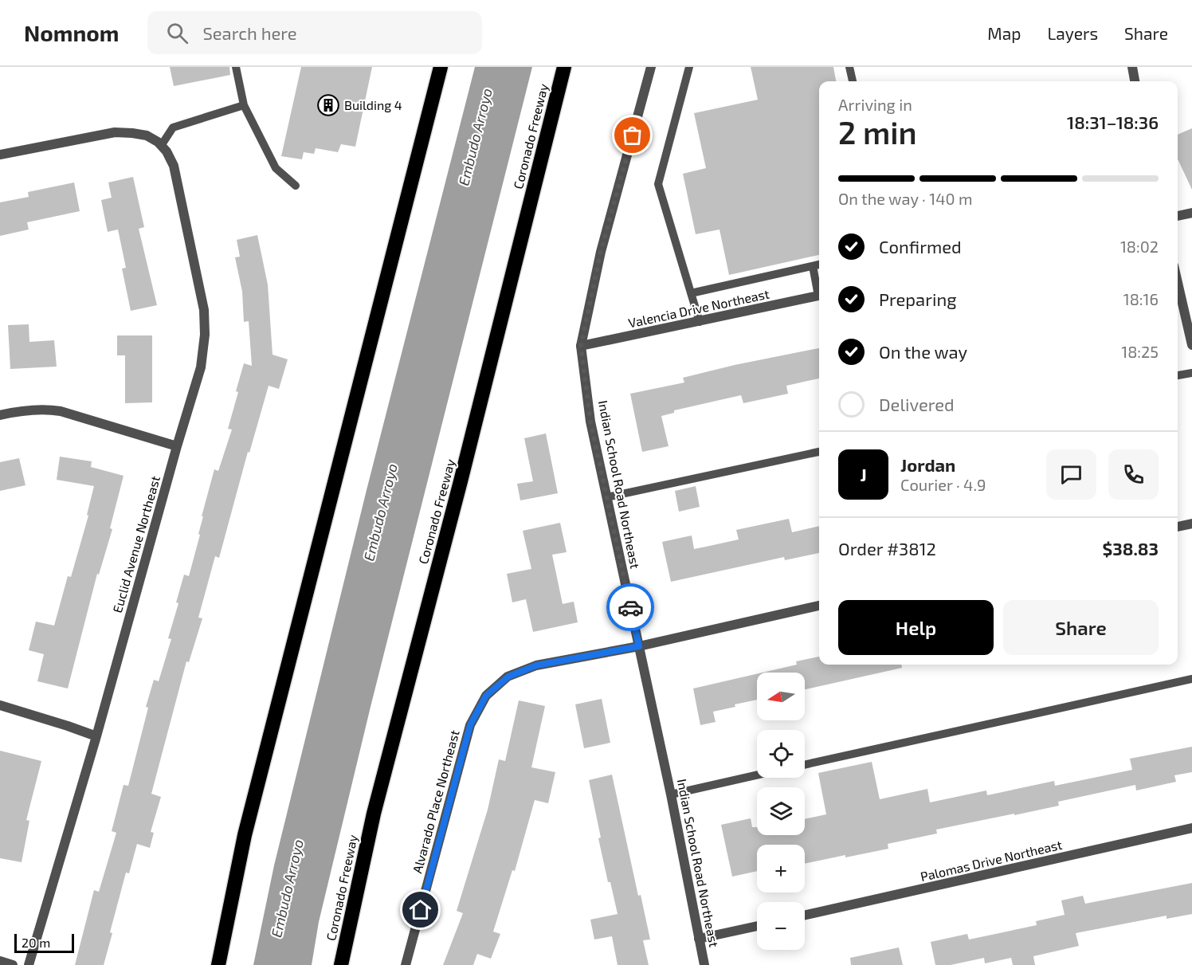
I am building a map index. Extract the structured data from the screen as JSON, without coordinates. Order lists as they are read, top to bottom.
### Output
{
  "streets": {
    "highway": ["Coronado Freeway"],
    "street": [
      "Valencia Drive Northeast",
      "Indian School Road Northeast",
      "Euclid Avenue Northeast",
      "Alvarado Place Northeast",
      "Palomas Drive Northeast"
    ]
  },
  "crossings": [
    ["Valencia Drive Northeast", "Indian School Road Northeast"],
    ["Indian School Road Northeast", "Alvarado Place Northeast"]
  ],
  "water": ["Embudo Arroyo"],
  "places": {
    "building": ["Building 4"]
  },
  "scale_bar": "20 m",
  "north": "left",
  "page": {
    "header": "Nomnom",
    "search": "Search here",
    "nav": ["Map", "Layers", "Share"],
    "heading": ["2 min", "Arriving in", "18:31–18:36"],
    "panel": [
      "Jordan",
      "Courier · 4.9",
      "Order #3812",
      "$38.83"
    ],
    "bar": "On the way · 140 m",
    "list": [
      ["Confirmed", "18:02"],
      ["Preparing", "18:16"],
      ["On the way", "18:25"],
      "Delivered"
    ],
    "round": "J",
    "buttons": ["Help", "Share"],
    "map_buttons": ["+", "−"],
    "scale": "20 m"
  }
}
